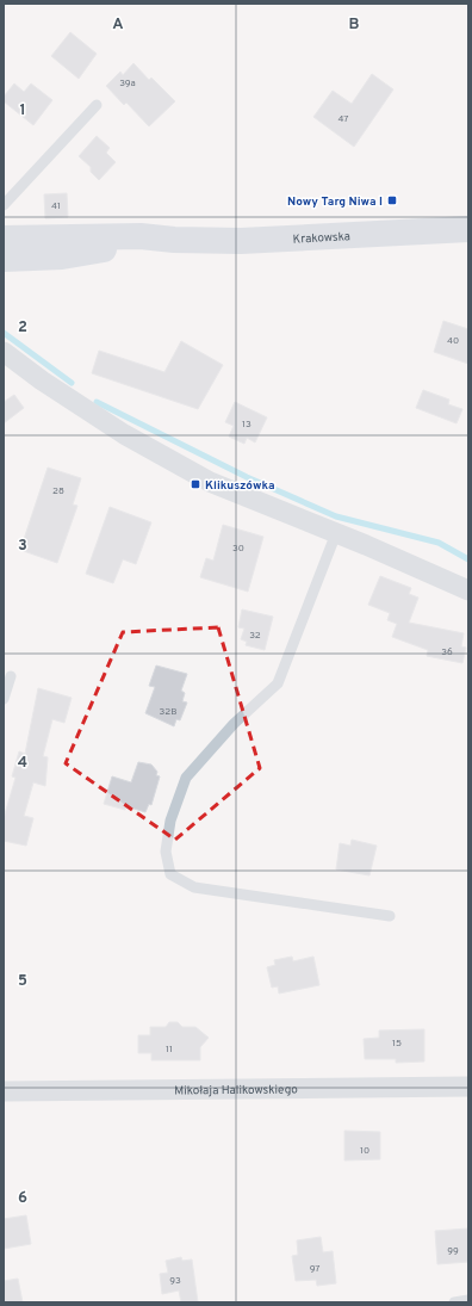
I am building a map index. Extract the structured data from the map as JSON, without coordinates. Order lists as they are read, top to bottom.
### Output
{
  "streets": {
    "main road": ["Krakowska"],
    "street": ["Mikołaja Halikowskiego"]
  },
  "places": {
    "transit": ["Nowy Targ Niwa I", "Klikuszówka"]
  },
  "house_numbers": [
    "39a",
    "47",
    "41",
    "40",
    "13",
    "28",
    "30",
    "32",
    "36",
    "32B",
    "15",
    "11",
    "10",
    "99",
    "97",
    "93"
  ],
  "grid": {
    "columns": ["A", "B"],
    "rows": [
      "1",
      "2",
      "3",
      "4",
      "5",
      "6"
    ]
  }
}
